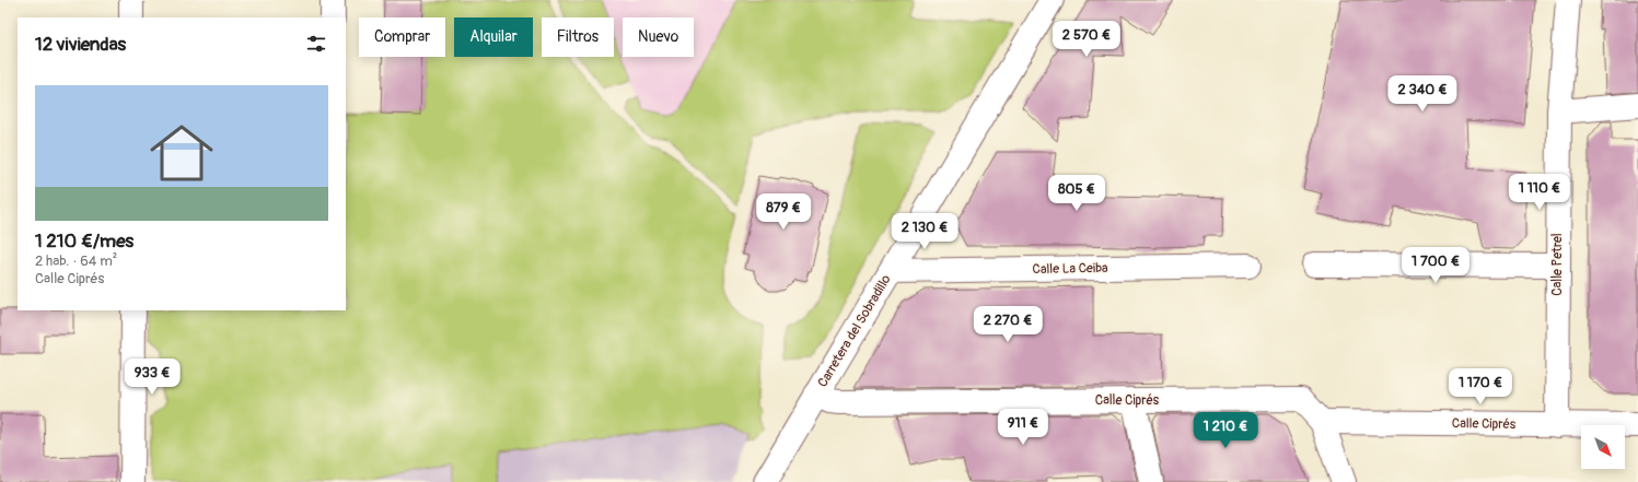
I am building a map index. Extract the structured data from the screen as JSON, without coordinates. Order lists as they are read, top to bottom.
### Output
{
  "streets": {
    "street": [
      "Calle Petrel",
      "Calle La Ceiba",
      "Carretera del Sobradillo",
      "Calle Ciprés"
    ]
  },
  "crossings": [
    ["Calle Petrel", "Calle Ciprés"],
    ["Calle La Ceiba", "Carretera del Sobradillo"],
    ["Carretera del Sobradillo", "Calle Ciprés"]
  ],
  "north": "bottom right",
  "page": {
    "chip": [
      "Comprar",
      "Alquilar",
      "Filtros",
      "Nuevo"
    ],
    "heading": "12 viviendas",
    "price": [
      "2 570 €",
      "2 340 €",
      "1 110 €",
      "805 €",
      "879 €",
      "2 130 €",
      "1 700 €",
      "2 270 €",
      "933 €",
      "1 170 €",
      "911 €",
      "1 210 €"
    ],
    "list": [
      {
        "name": "1 210 €/mes",
        "note": "2 hab. · 64 m² · Calle Ciprés"
      }
    ]
  }
}
